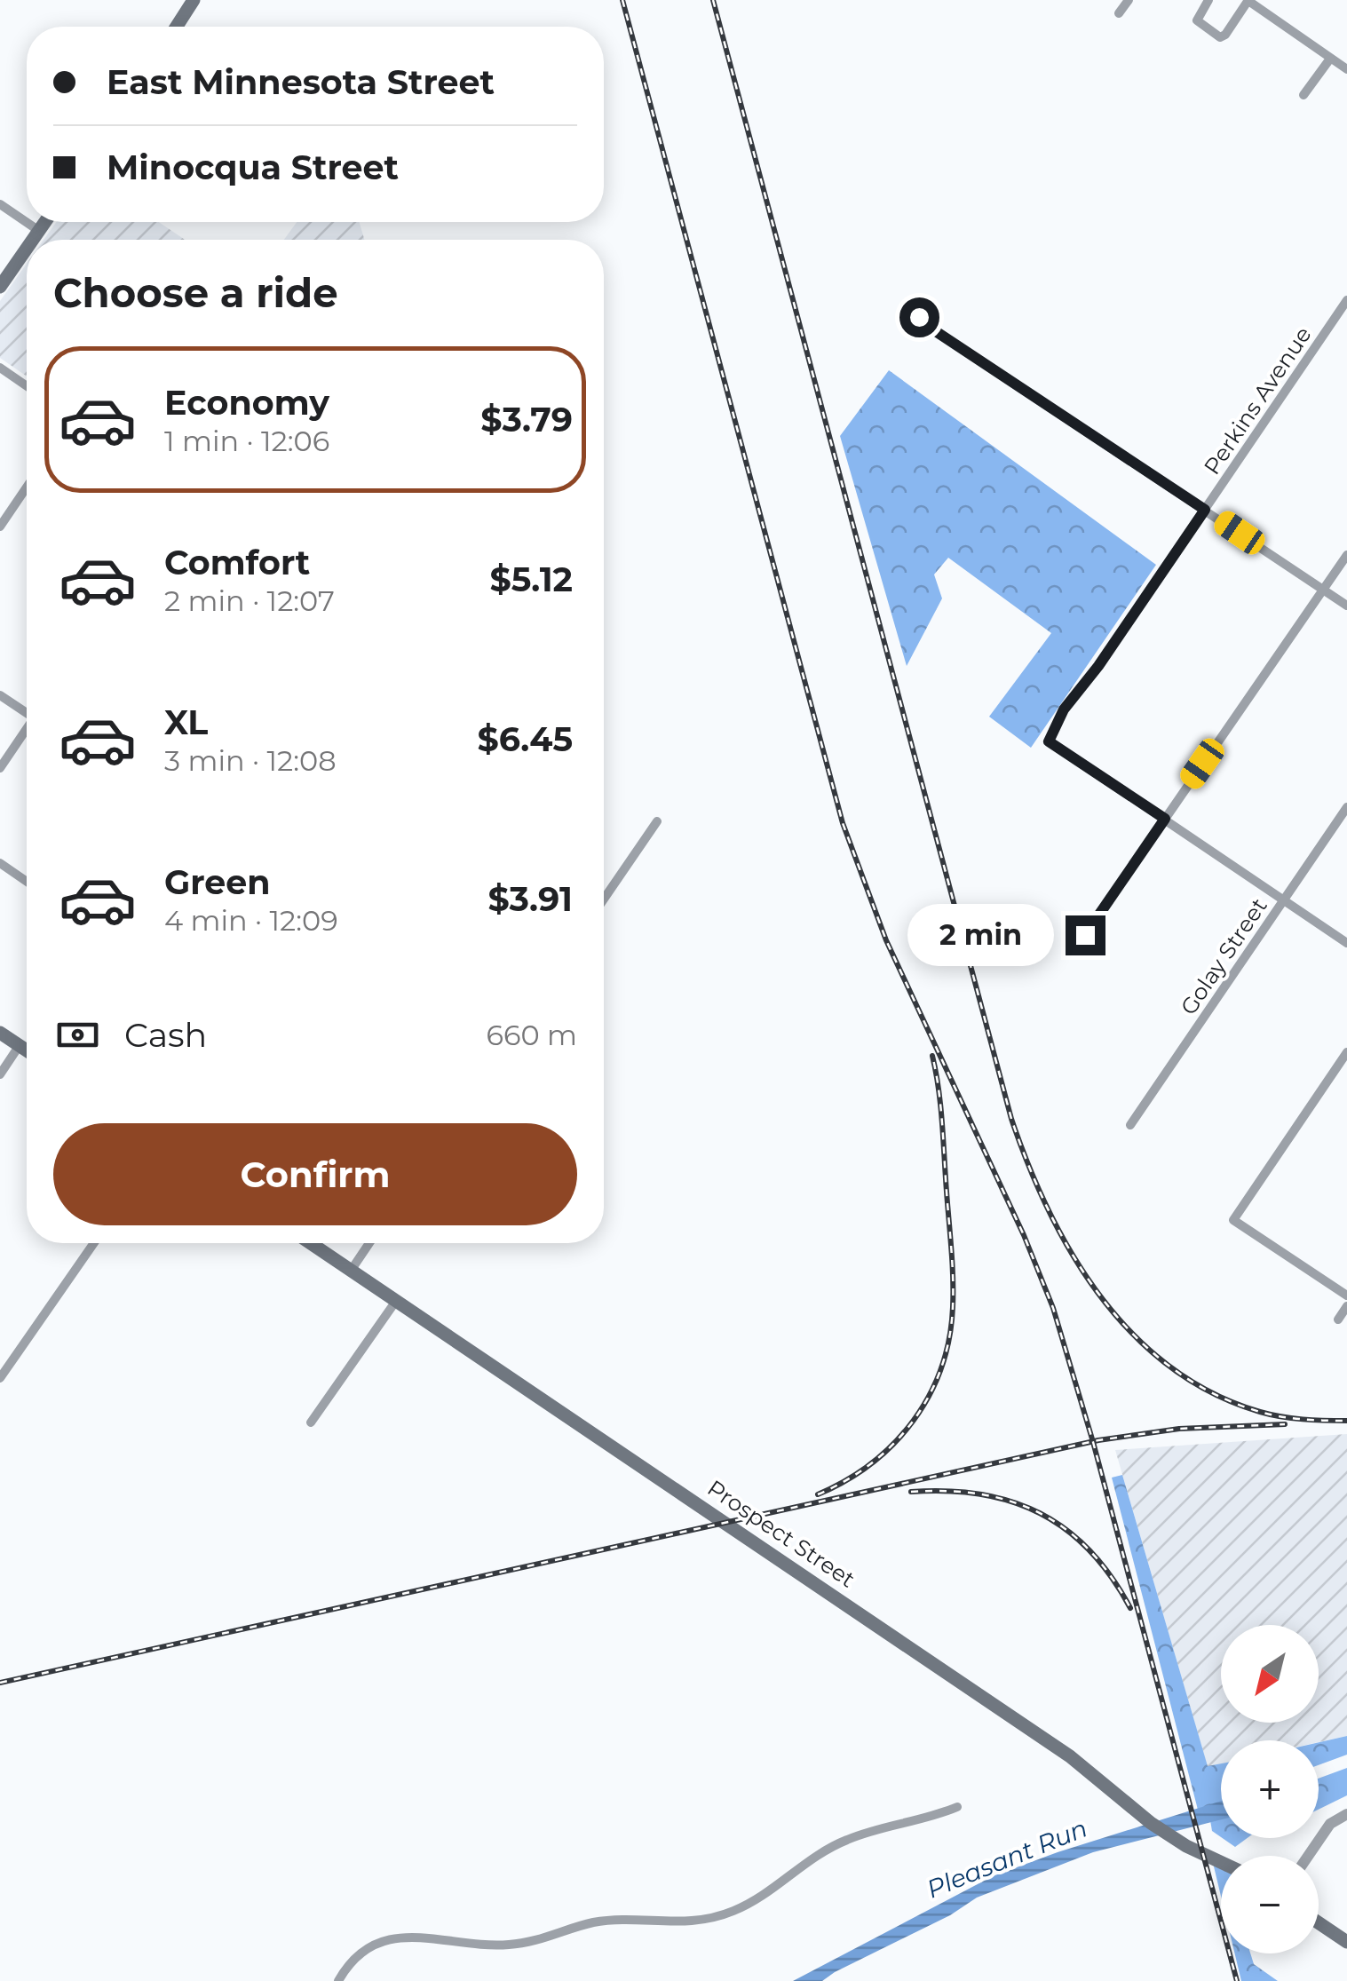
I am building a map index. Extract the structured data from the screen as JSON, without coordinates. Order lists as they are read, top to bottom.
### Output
{
  "streets": {
    "main road": ["Prospect Street"],
    "street": ["Perkins Avenue", "Golay Street"]
  },
  "water": ["Pleasant Run"],
  "north": "bottom left",
  "page": {
    "banner": ["East Minnesota Street", "Minocqua Street"],
    "heading": "Choose a ride",
    "list": [
      {
        "name": "Economy",
        "note": "1 min · 12:06",
        "value": "$3.79"
      },
      {
        "name": "Comfort",
        "note": "2 min · 12:07",
        "value": "$5.12"
      },
      {
        "name": "XL",
        "note": "3 min · 12:08",
        "value": "$6.45"
      },
      {
        "name": "Green",
        "note": "4 min · 12:09",
        "value": "$3.91"
      }
    ],
    "bubble": "2 min",
    "pay": ["Cash", "660 m"],
    "buttons": "Confirm",
    "map_buttons": ["+", "−"]
  }
}
